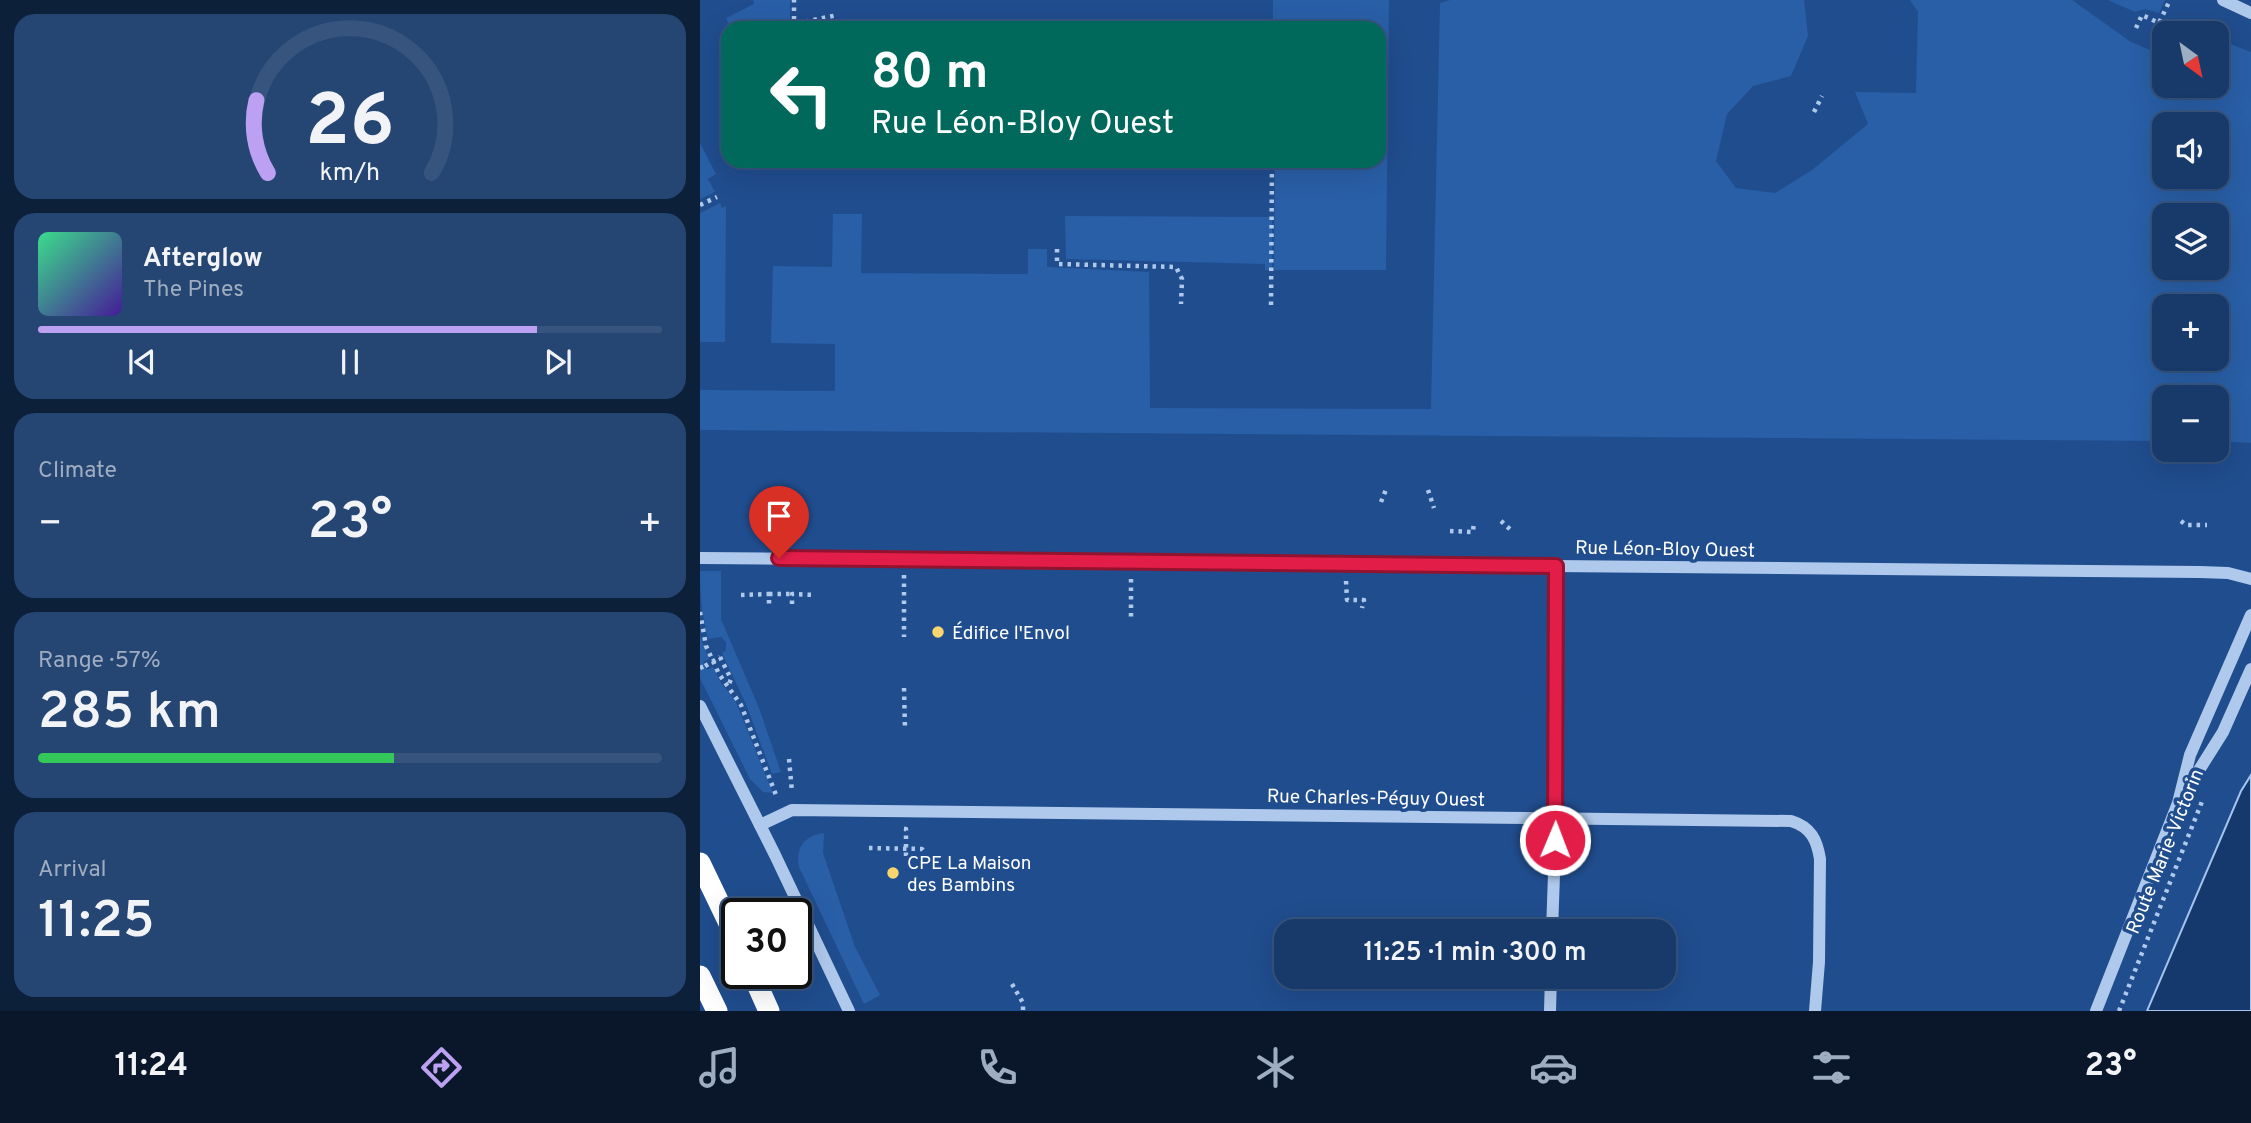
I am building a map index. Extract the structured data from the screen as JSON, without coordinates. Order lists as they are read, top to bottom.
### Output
{
  "streets": {
    "street": ["Rue Léon-Bloy Ouest", "Rue Charles-Péguy Ouest", "Route Marie-Victorin"]
  },
  "places": ["Édifice l'Envol", "CPE La Maison des Bambins"],
  "north": "bottom right",
  "page": {
    "map_buttons": ["+", "−"],
    "turn": ["80 m", "Rue Léon-Bloy Ouest"],
    "song": ["Afterglow", "The Pines"],
    "tile": [
      "Climate",
      ["Range · 57%", "285 km"],
      ["Arrival", "11:25"]
    ],
    "heat": ["−", "23°", "+"],
    "limit": "30",
    "trip": "11:25 · 1 min · 300 m",
    "tabs": ["11:24", "23°"],
    "gauge": ["26", "km/h"]
  }
}
